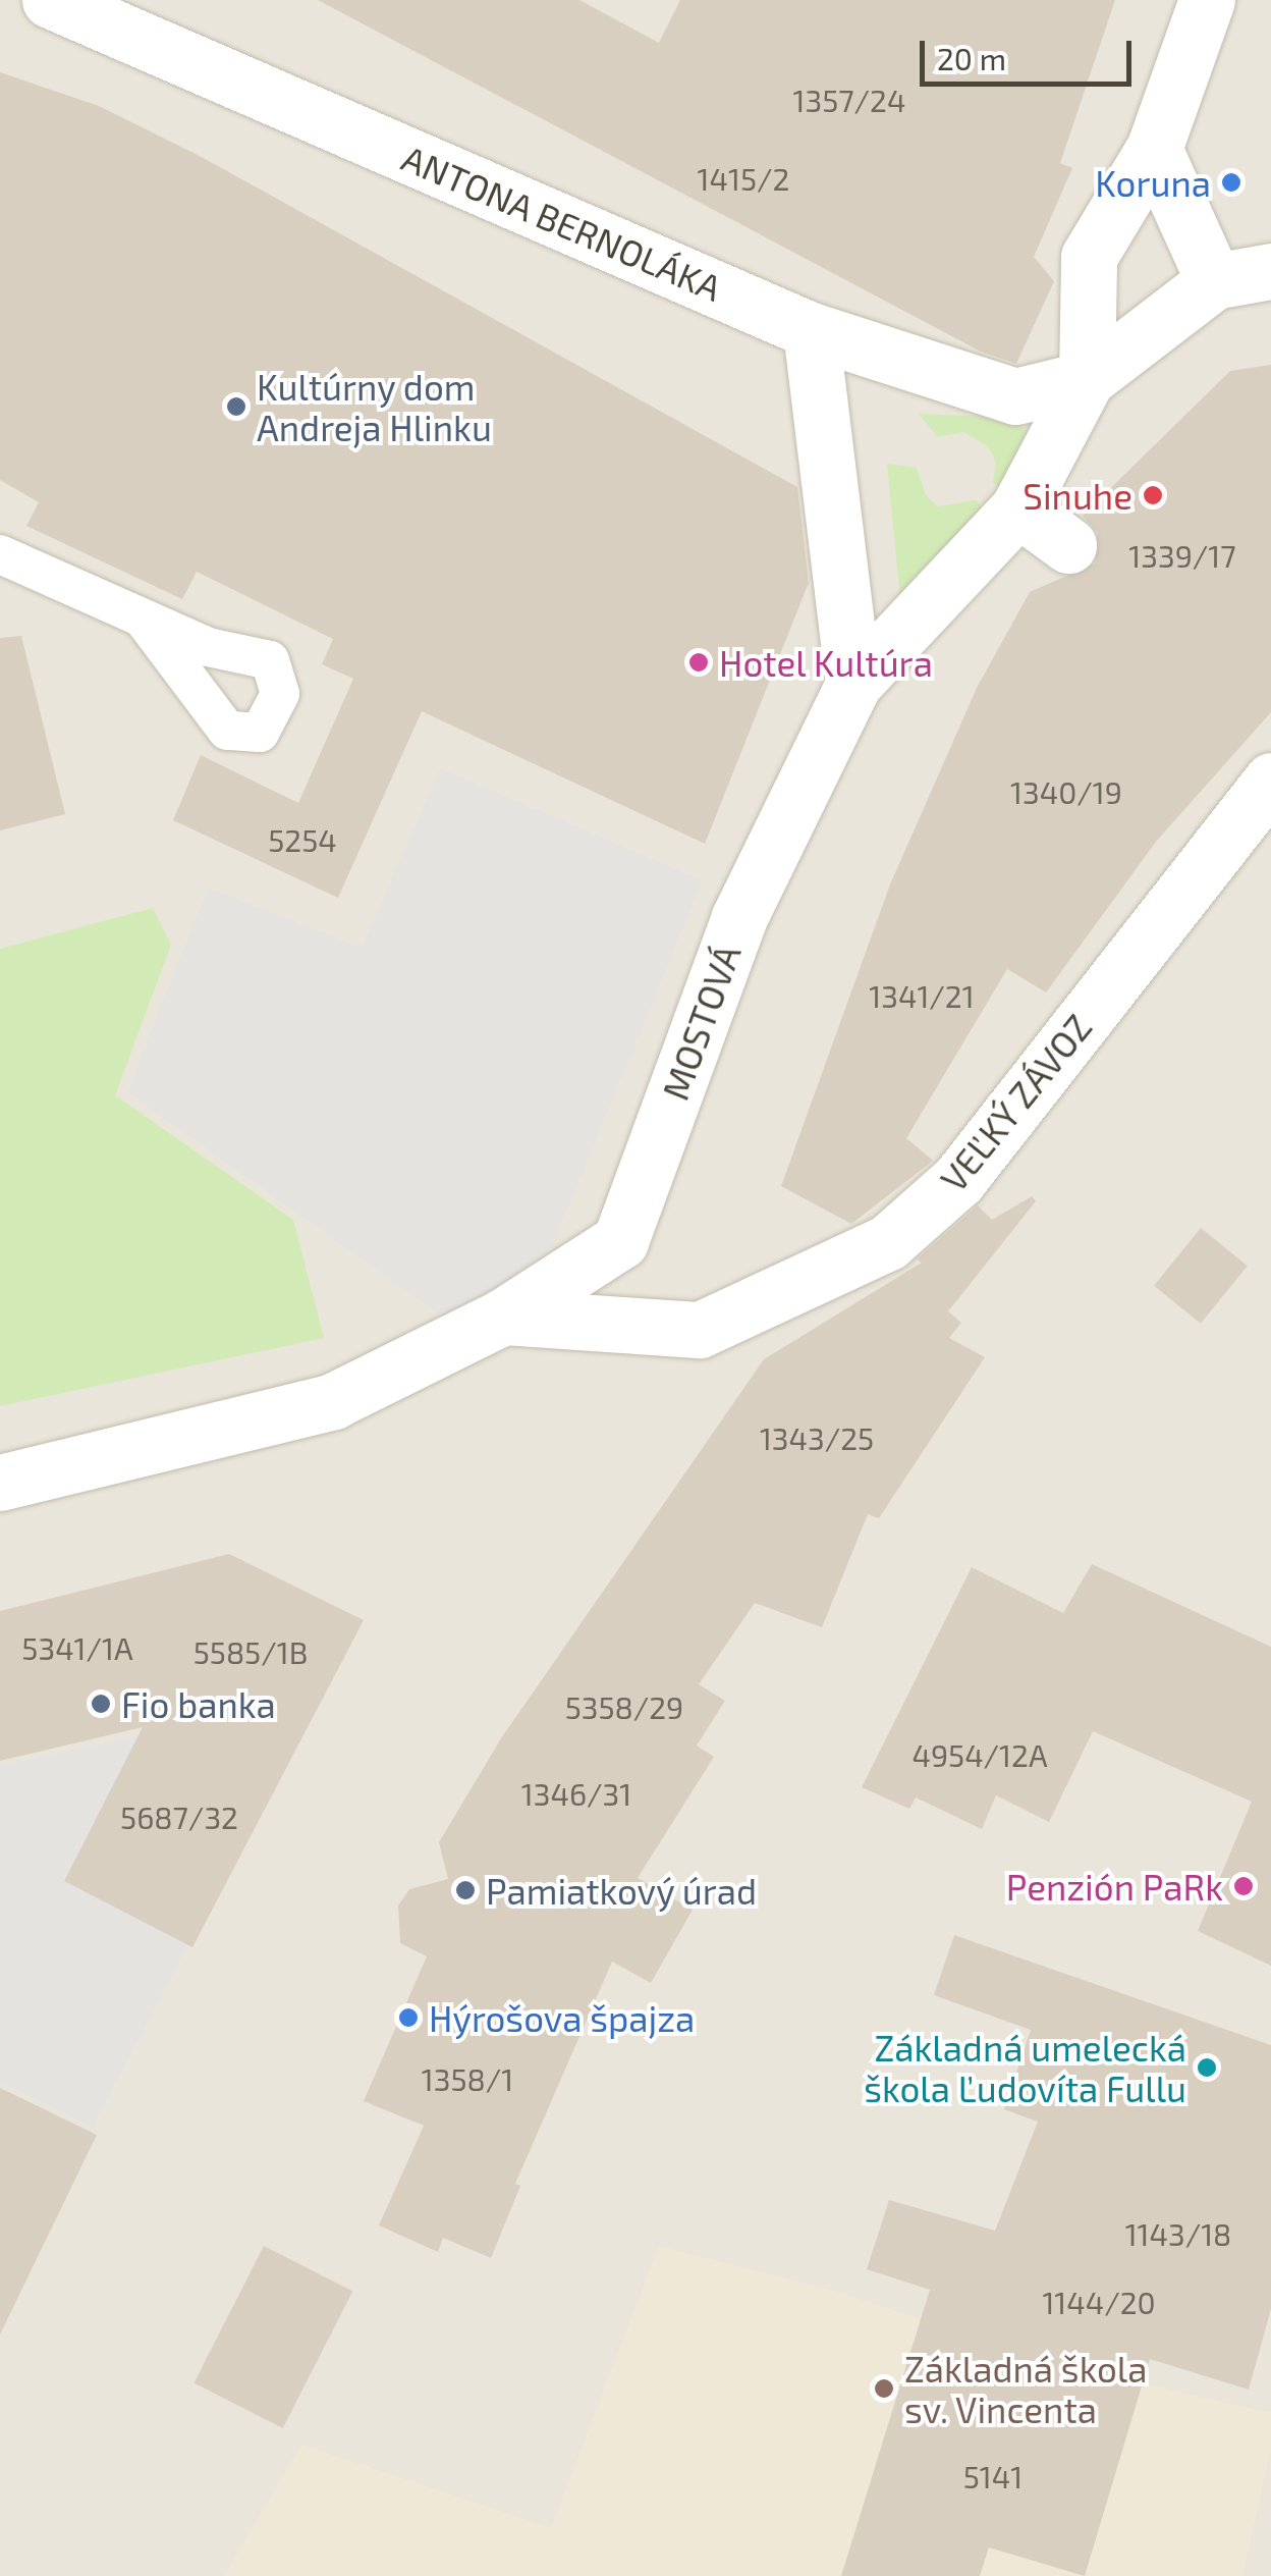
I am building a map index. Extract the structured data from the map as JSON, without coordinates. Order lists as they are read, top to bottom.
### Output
{
  "streets": {
    "street": ["ANTONA BERNOLÁKA", "MOSTOVÁ", "VEĽKÝ ZÁVOZ"]
  },
  "crossings": [
    ["ANTONA BERNOLÁKA", "MOSTOVÁ"],
    ["MOSTOVÁ", "VEĽKÝ ZÁVOZ"]
  ],
  "places": [
    "Koruna",
    "Kultúrny dom Andreja Hlinku",
    "Sinuhe",
    "Hotel Kultúra",
    "Fio banka",
    "Penzión PaRk",
    "Pamiatkový úrad",
    "Hýrošova špajza",
    "Základná umelecká škola Ľudovíta Fullu",
    "Základná škola sv. Vincenta"
  ],
  "house_numbers": [
    "1357/24",
    "1415/2",
    "1339/17",
    "1340/19",
    "5254",
    "1341/21",
    "1343/25",
    "5341/1A",
    "5585/1B",
    "5358/29",
    "4954/12A",
    "1346/31",
    "5687/32",
    "1358/1",
    "1143/18",
    "1144/20",
    "5141"
  ],
  "scale_bar": "20 m"
}
